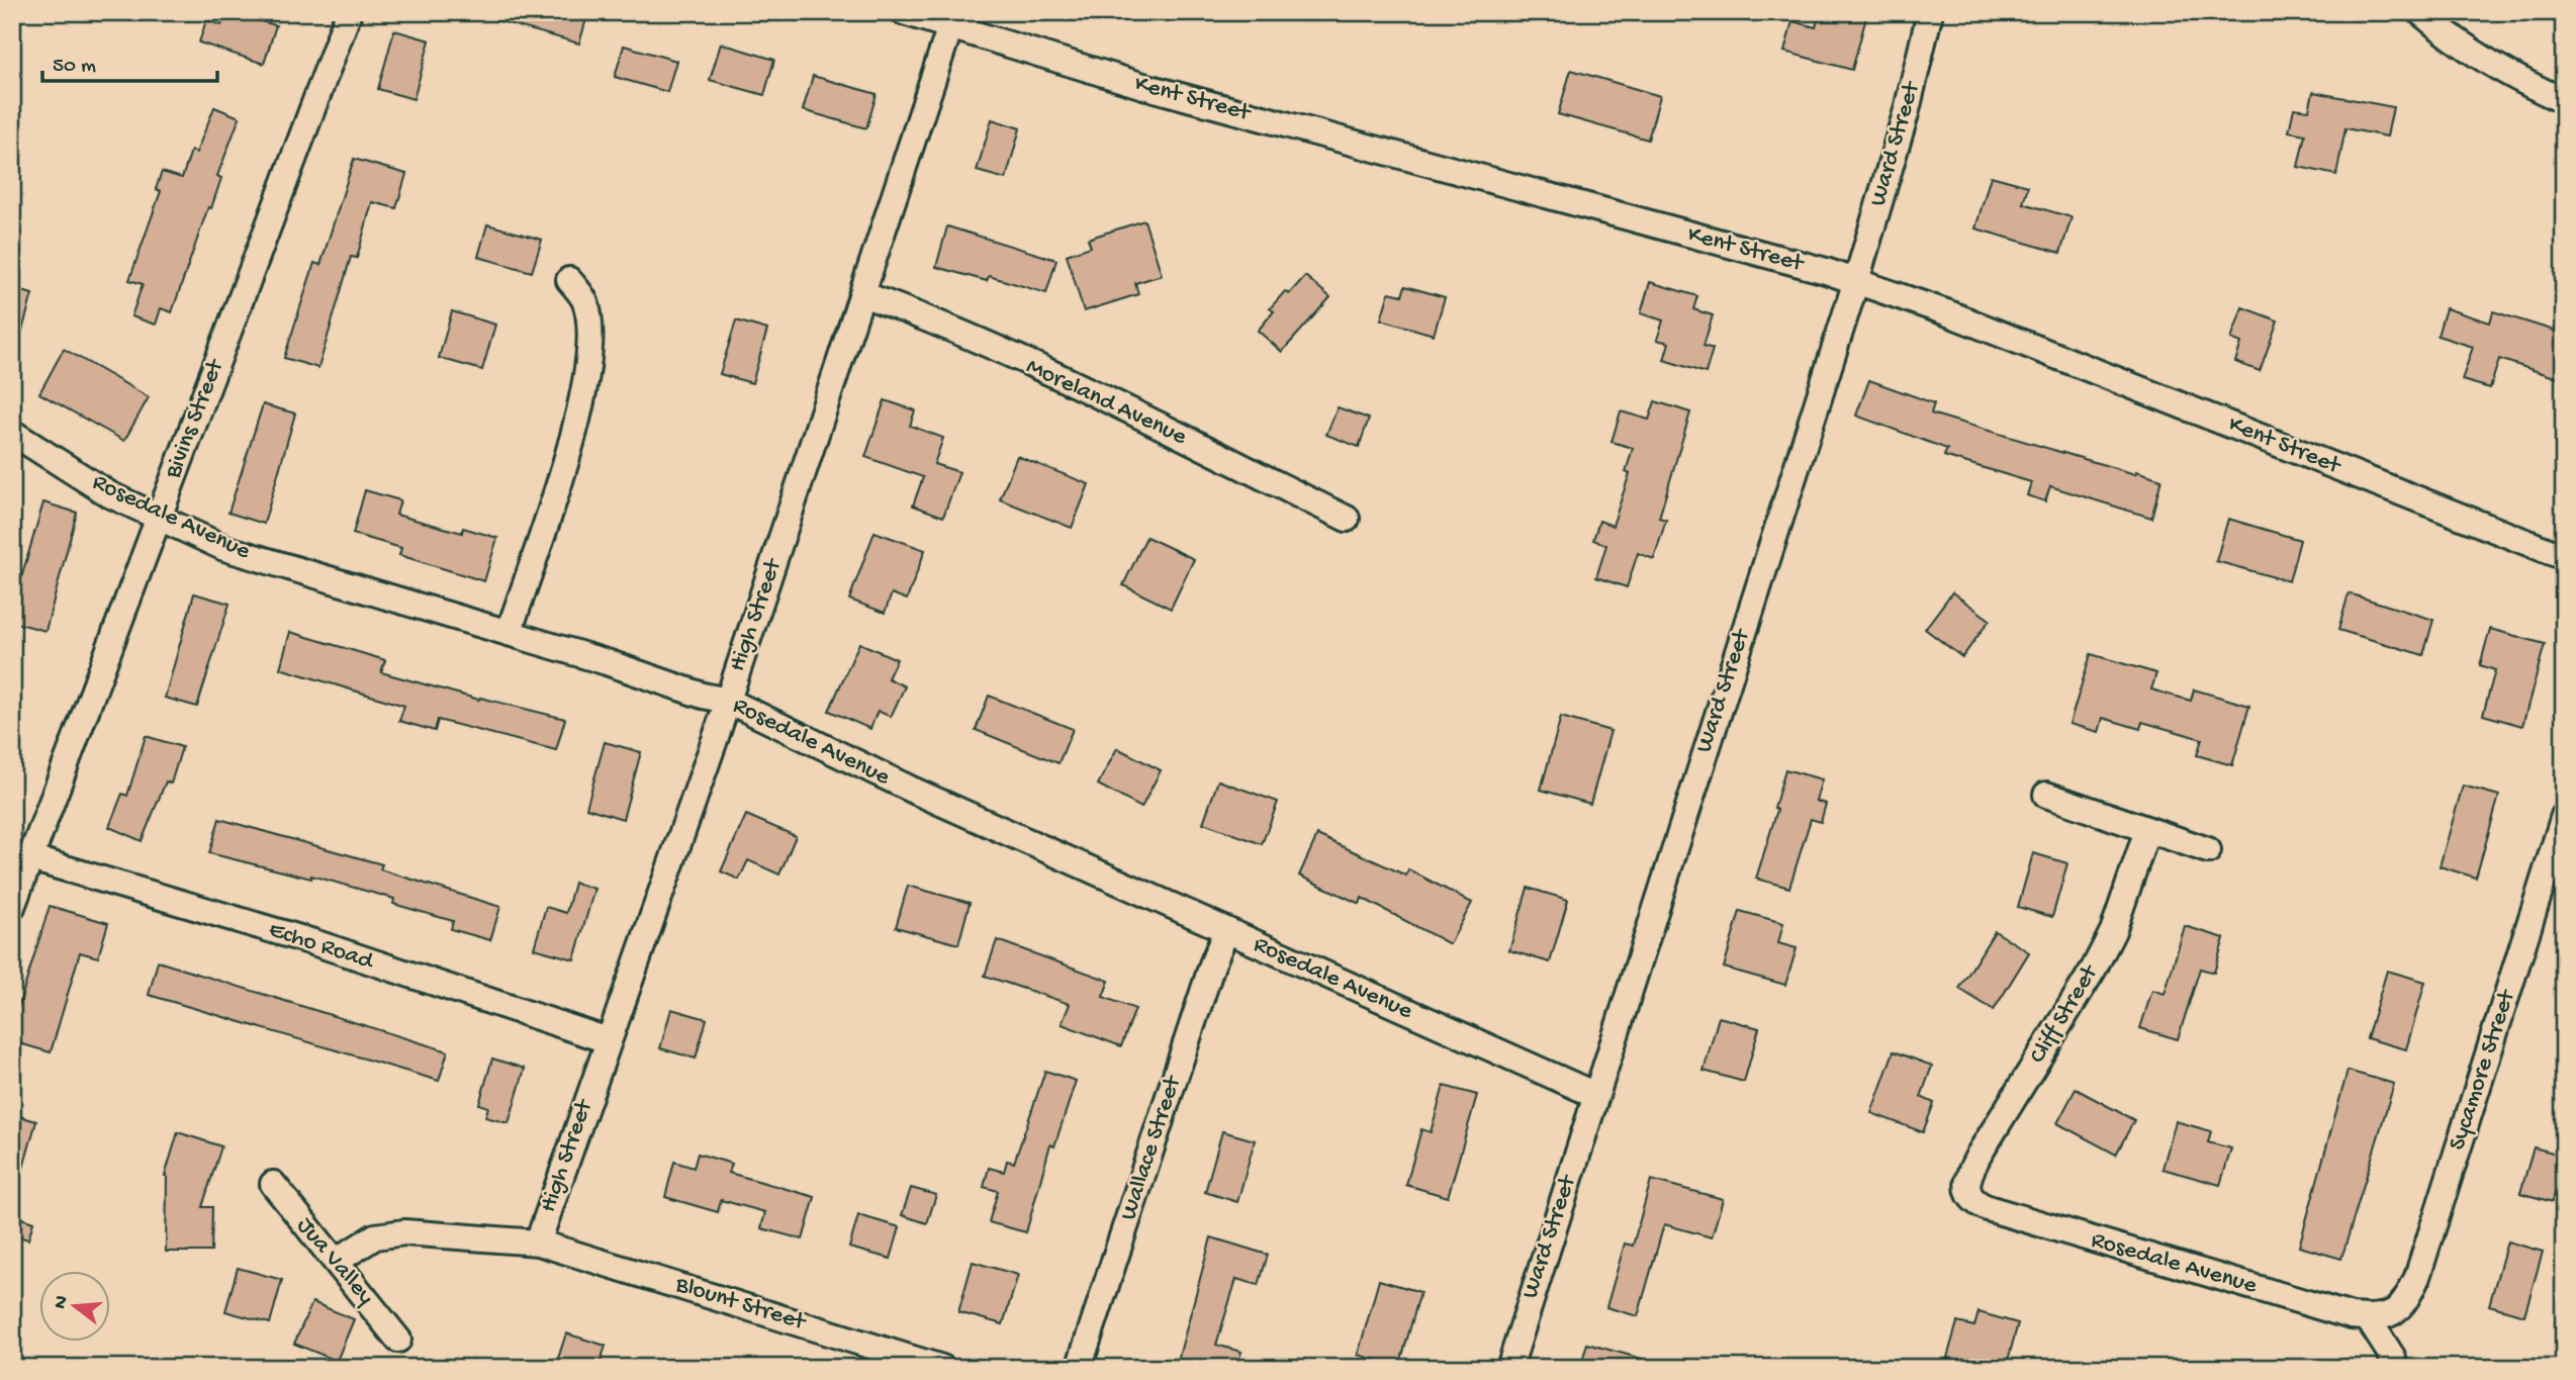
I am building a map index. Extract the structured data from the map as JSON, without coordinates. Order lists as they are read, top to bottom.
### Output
{
  "streets": {
    "street": [
      "Kent Street",
      "Ward Street",
      "Moreland Avenue",
      "Bivins Street",
      "Rosedale Avenue",
      "High Street",
      "Echo Road",
      "Cliff Street",
      "Sycamore Street",
      "Wallace Street",
      "Jua Valley",
      "Blount Street"
    ]
  },
  "crossings": [
    ["Kent Street", "Ward Street"],
    ["Kent Street", "High Street"],
    ["Ward Street", "Rosedale Avenue"],
    ["Moreland Avenue", "High Street"],
    ["Bivins Street", "Rosedale Avenue"],
    ["Bivins Street", "Echo Road"],
    ["Rosedale Avenue", "High Street"],
    ["Rosedale Avenue", "Cliff Street"],
    ["Rosedale Avenue", "Sycamore Street"],
    ["Rosedale Avenue", "Wallace Street"],
    ["High Street", "Echo Road"],
    ["High Street", "Blount Street"],
    ["Jua Valley", "Blount Street"]
  ],
  "scale_bar": "50 m",
  "north": "left"
}
